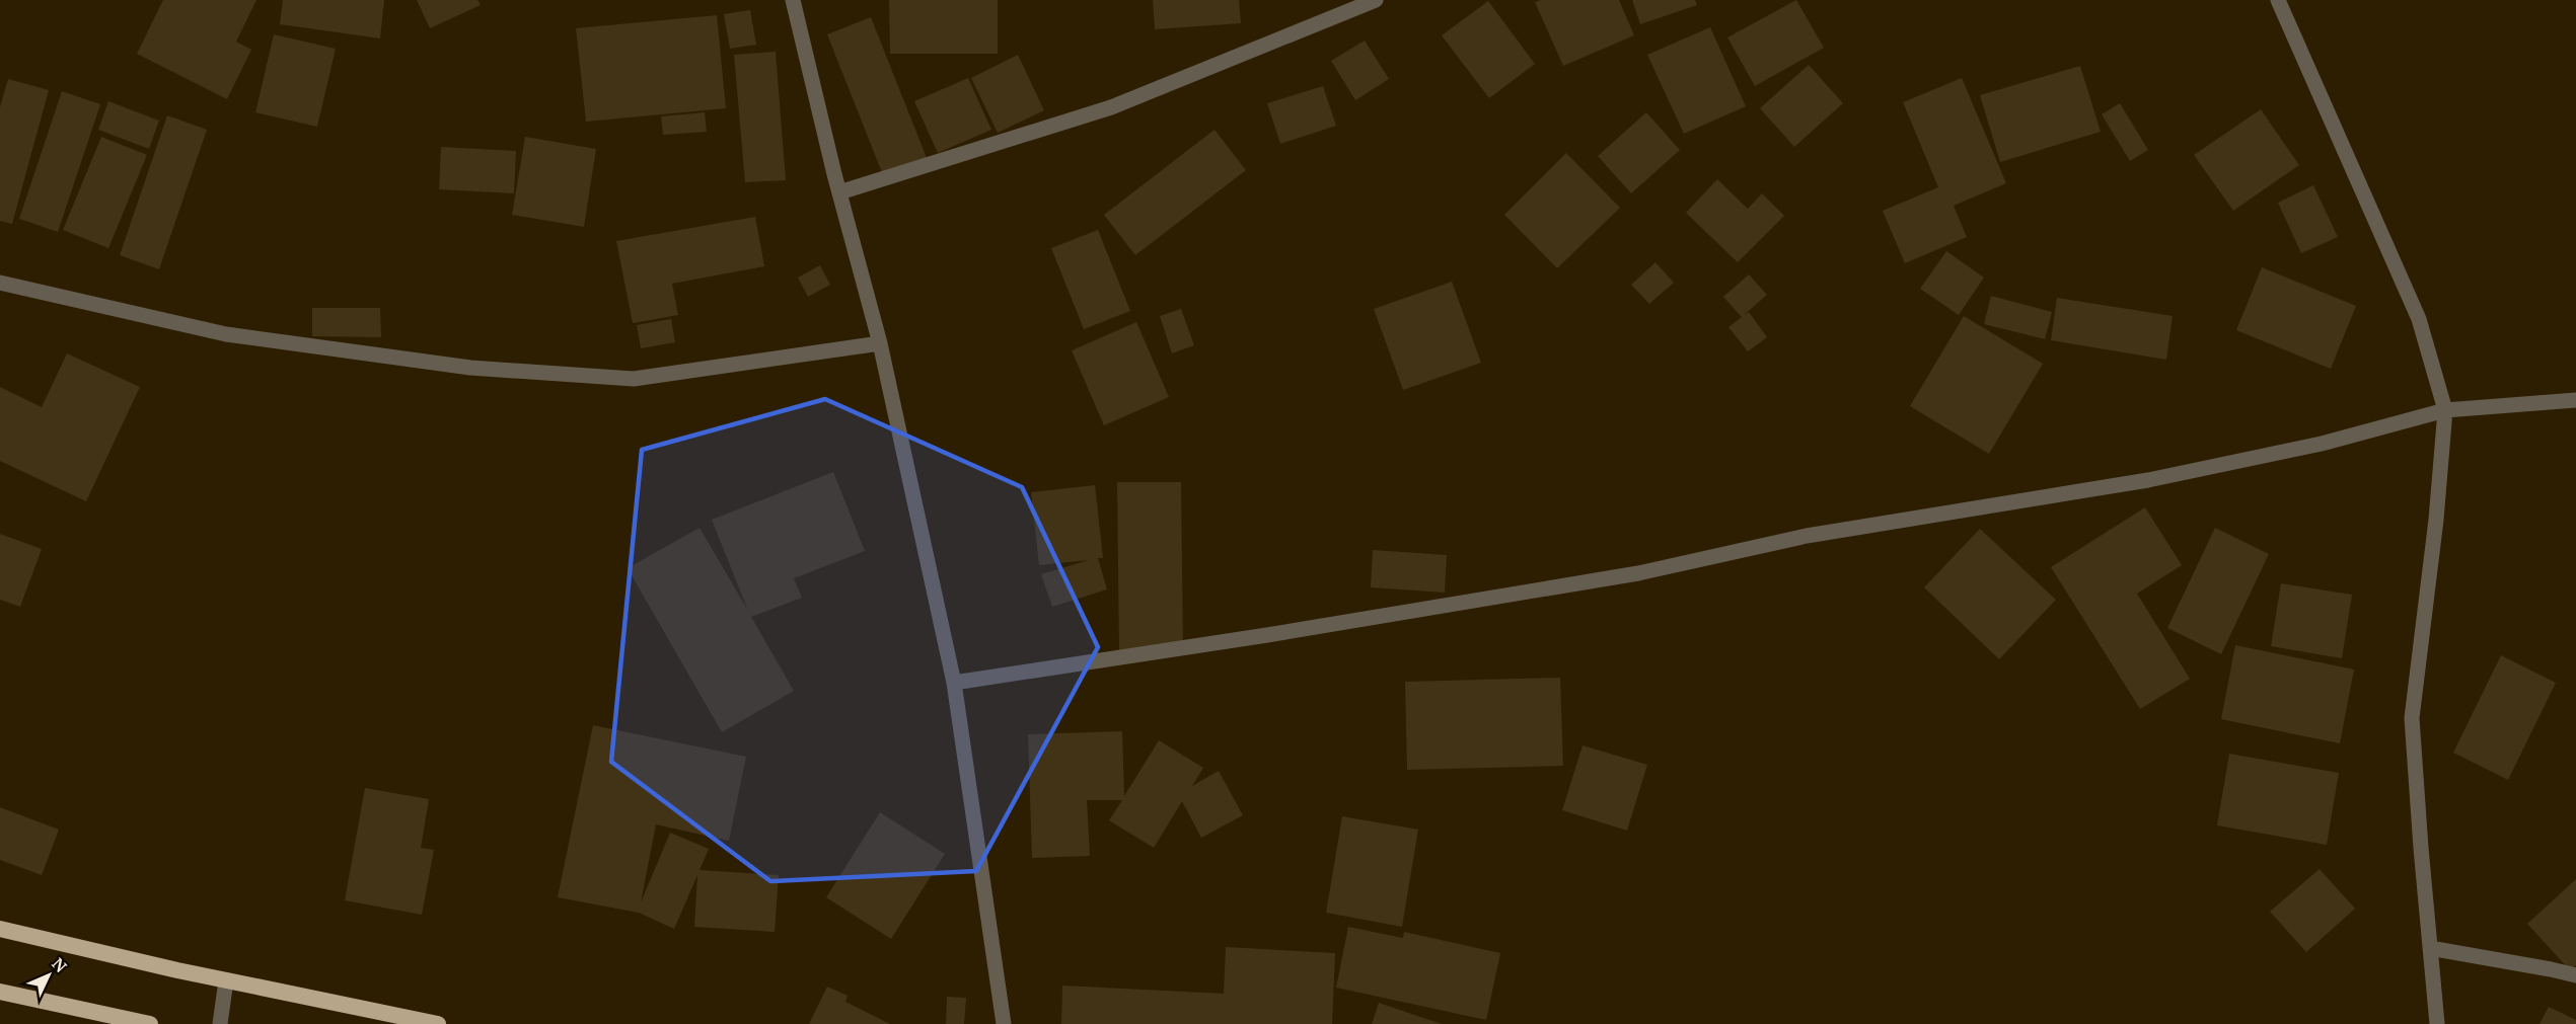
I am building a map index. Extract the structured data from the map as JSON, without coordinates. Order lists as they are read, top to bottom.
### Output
{
  "north": "top right"
}
